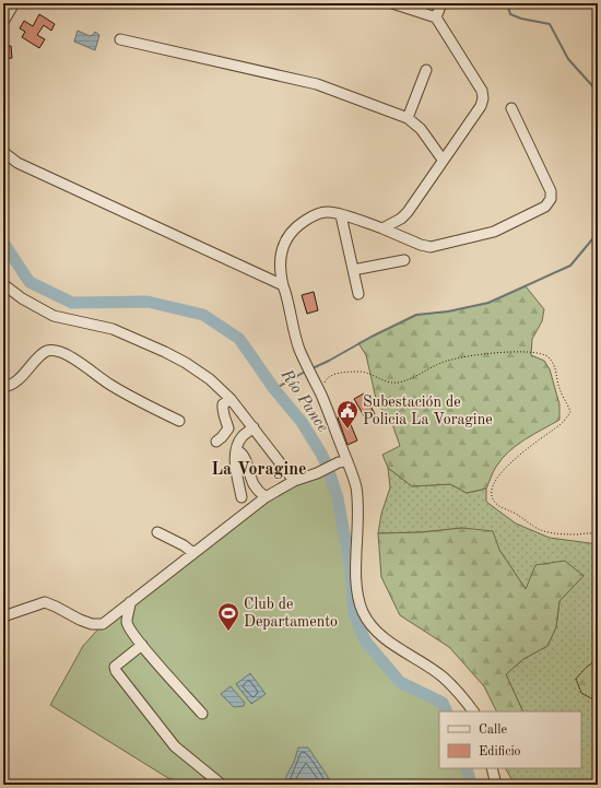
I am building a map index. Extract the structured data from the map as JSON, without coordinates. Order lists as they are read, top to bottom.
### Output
{
  "districts": ["La Voragine"],
  "water": ["Río Pance"],
  "places": {
    "public building": ["Subestación de Policia La Voragine"],
    "sports": ["Club de Departamento"]
  },
  "legend": ["Calle", "Edificio"]
}
